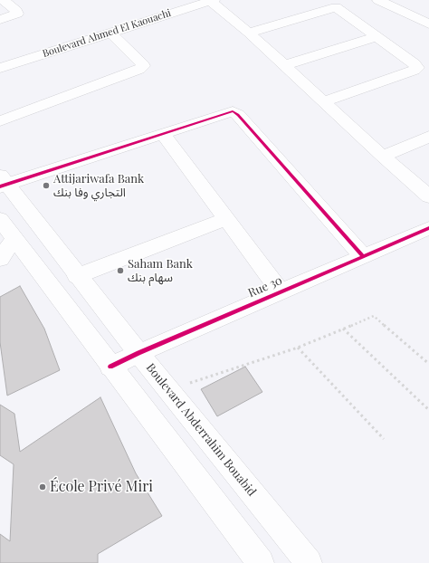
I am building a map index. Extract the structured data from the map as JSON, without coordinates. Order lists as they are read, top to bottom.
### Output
{
  "streets": {
    "street": ["Boulevard Ahmed El Kaouachi", "Rue 30", "Boulevard Abderrahim Bouabid"]
  },
  "crossings": [
    ["Rue 30", "Boulevard Abderrahim Bouabid"]
  ],
  "places": ["Attijariwafa Bank التجاري وفا بنك", "Saham Bank سهام بنك", "École Privé Miri"]
}
